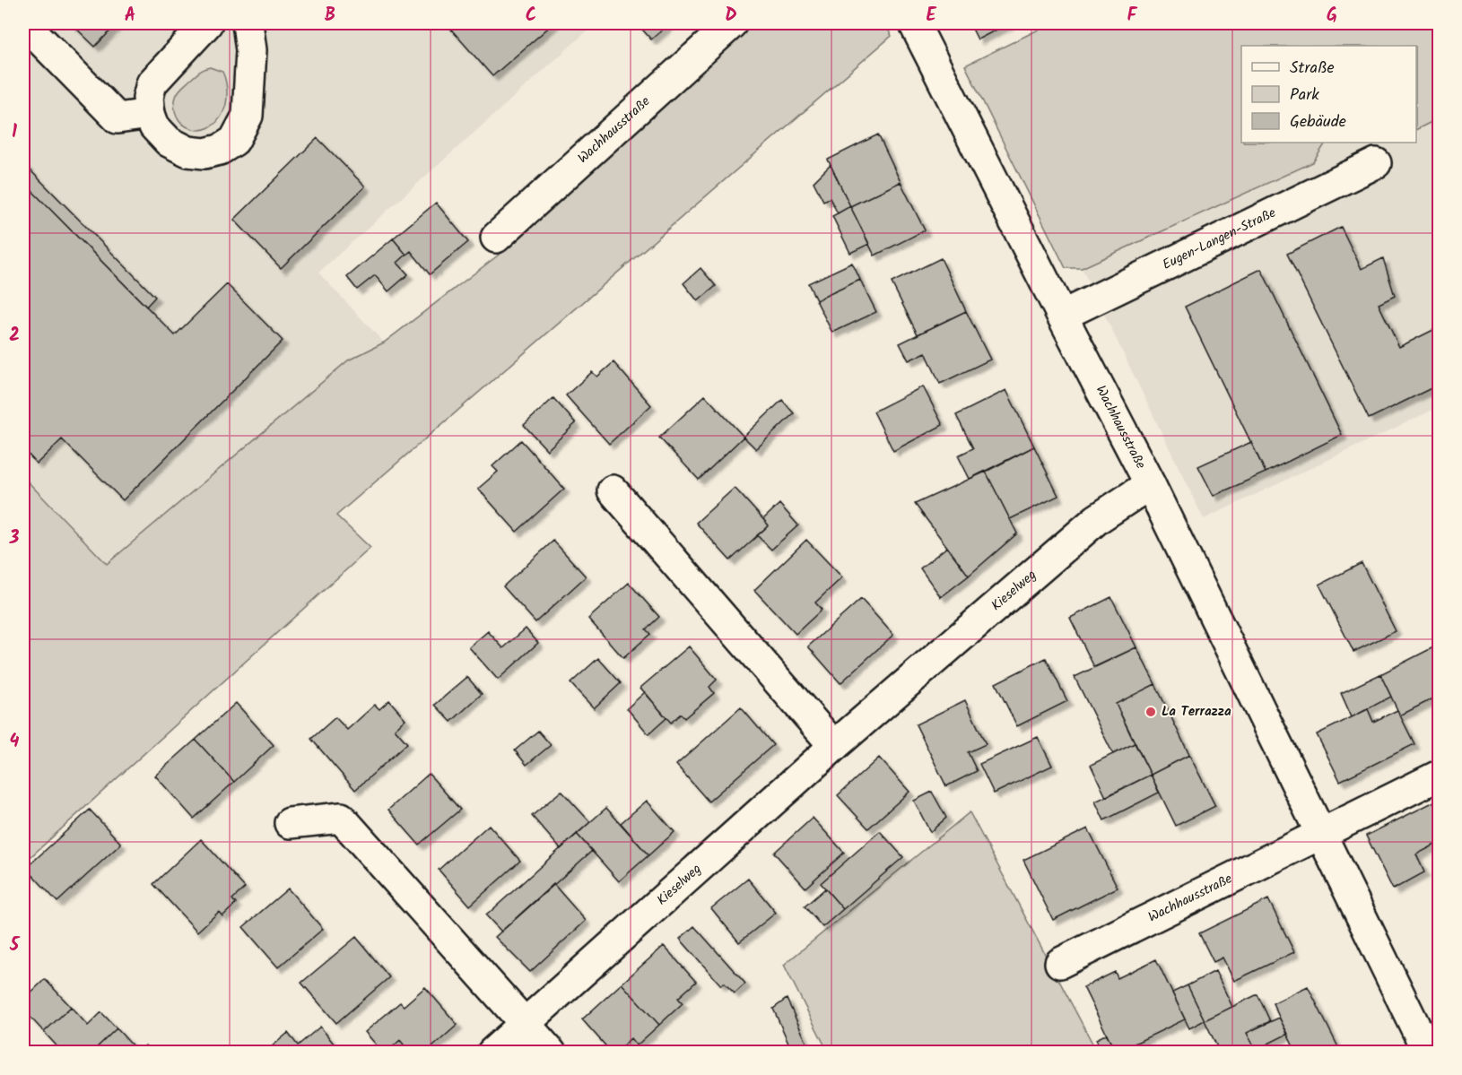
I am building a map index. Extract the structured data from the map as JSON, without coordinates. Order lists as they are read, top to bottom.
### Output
{
  "streets": {
    "street": ["Wachhausstraße", "Eugen-Langen-Straße", "Kieselweg"]
  },
  "crossings": [
    ["Wachhausstraße", "Eugen-Langen-Straße"],
    ["Wachhausstraße", "Kieselweg"]
  ],
  "places": ["La Terrazza"],
  "legend": ["Straße", "Park", "Gebäude"],
  "grid": {
    "columns": [
      "A",
      "B",
      "C",
      "D",
      "E",
      "F",
      "G"
    ],
    "rows": [
      "1",
      "2",
      "3",
      "4",
      "5"
    ]
  }
}
